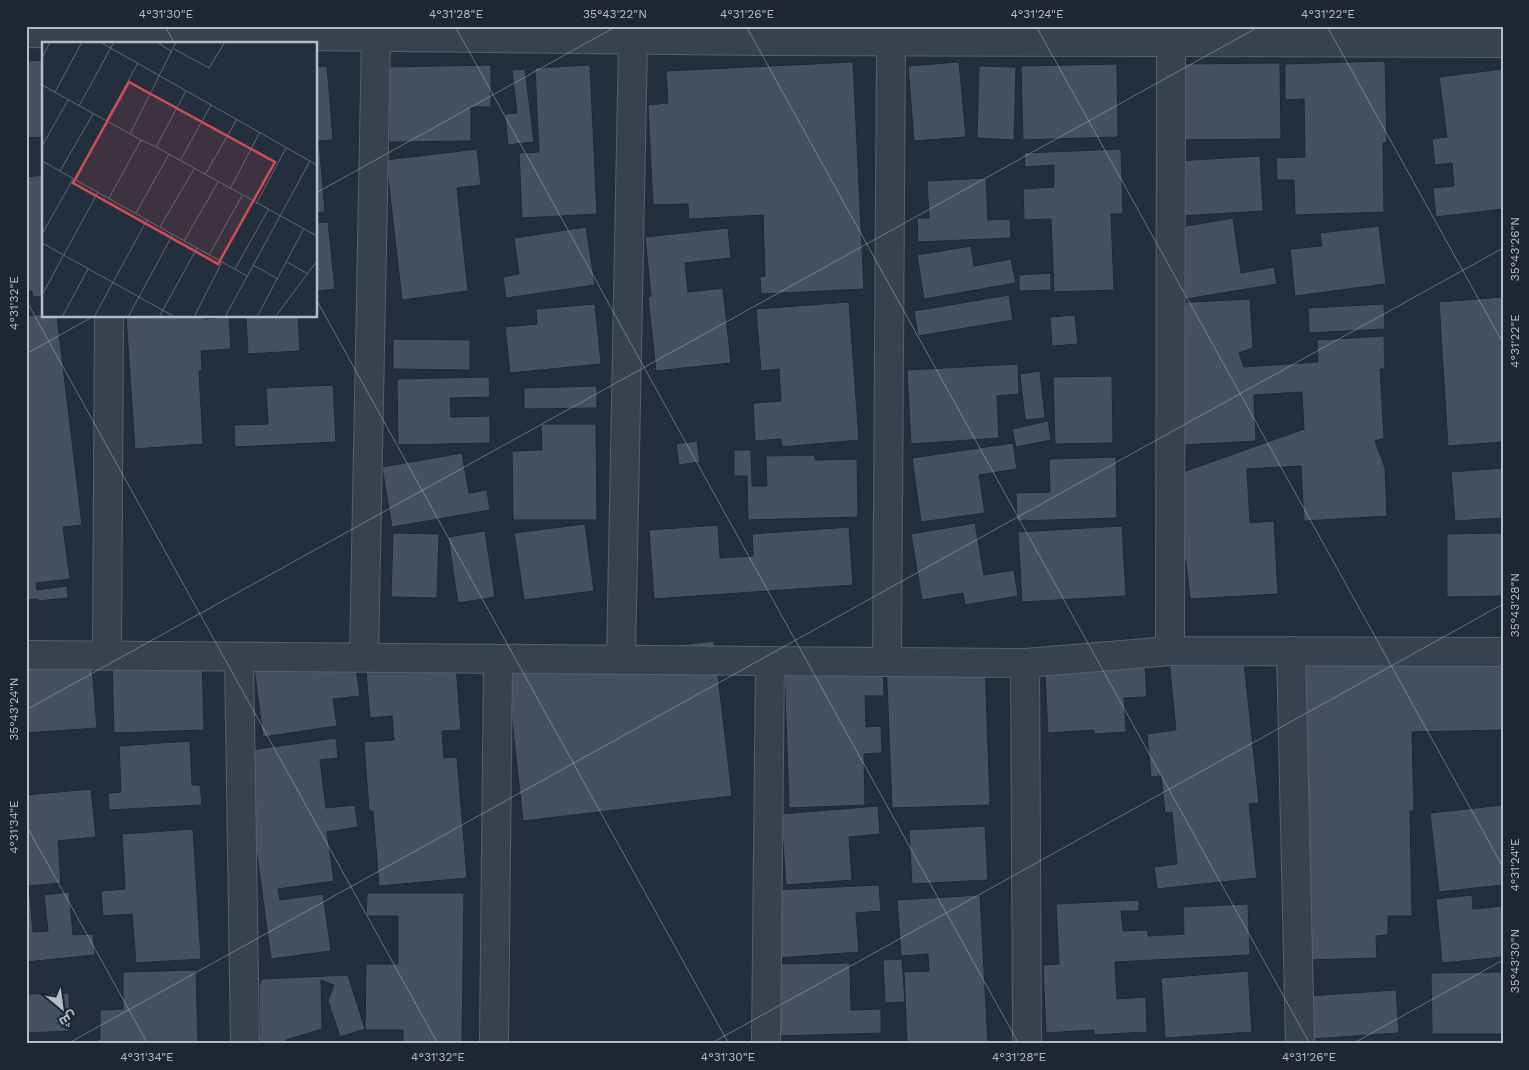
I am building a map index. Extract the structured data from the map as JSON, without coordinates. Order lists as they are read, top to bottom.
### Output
{
  "north": "bottom right",
  "coordinates": [
    "4°31'30\"E",
    "4°31'28\"E",
    "35°43'22\"N",
    "4°31'26\"E",
    "4°31'24\"E",
    "4°31'22\"E",
    "35°43'26\"N",
    "4°31'32\"E",
    "35°43'28\"N",
    "35°43'24\"N",
    "4°31'34\"E",
    "35°43'30\"N"
  ]
}
